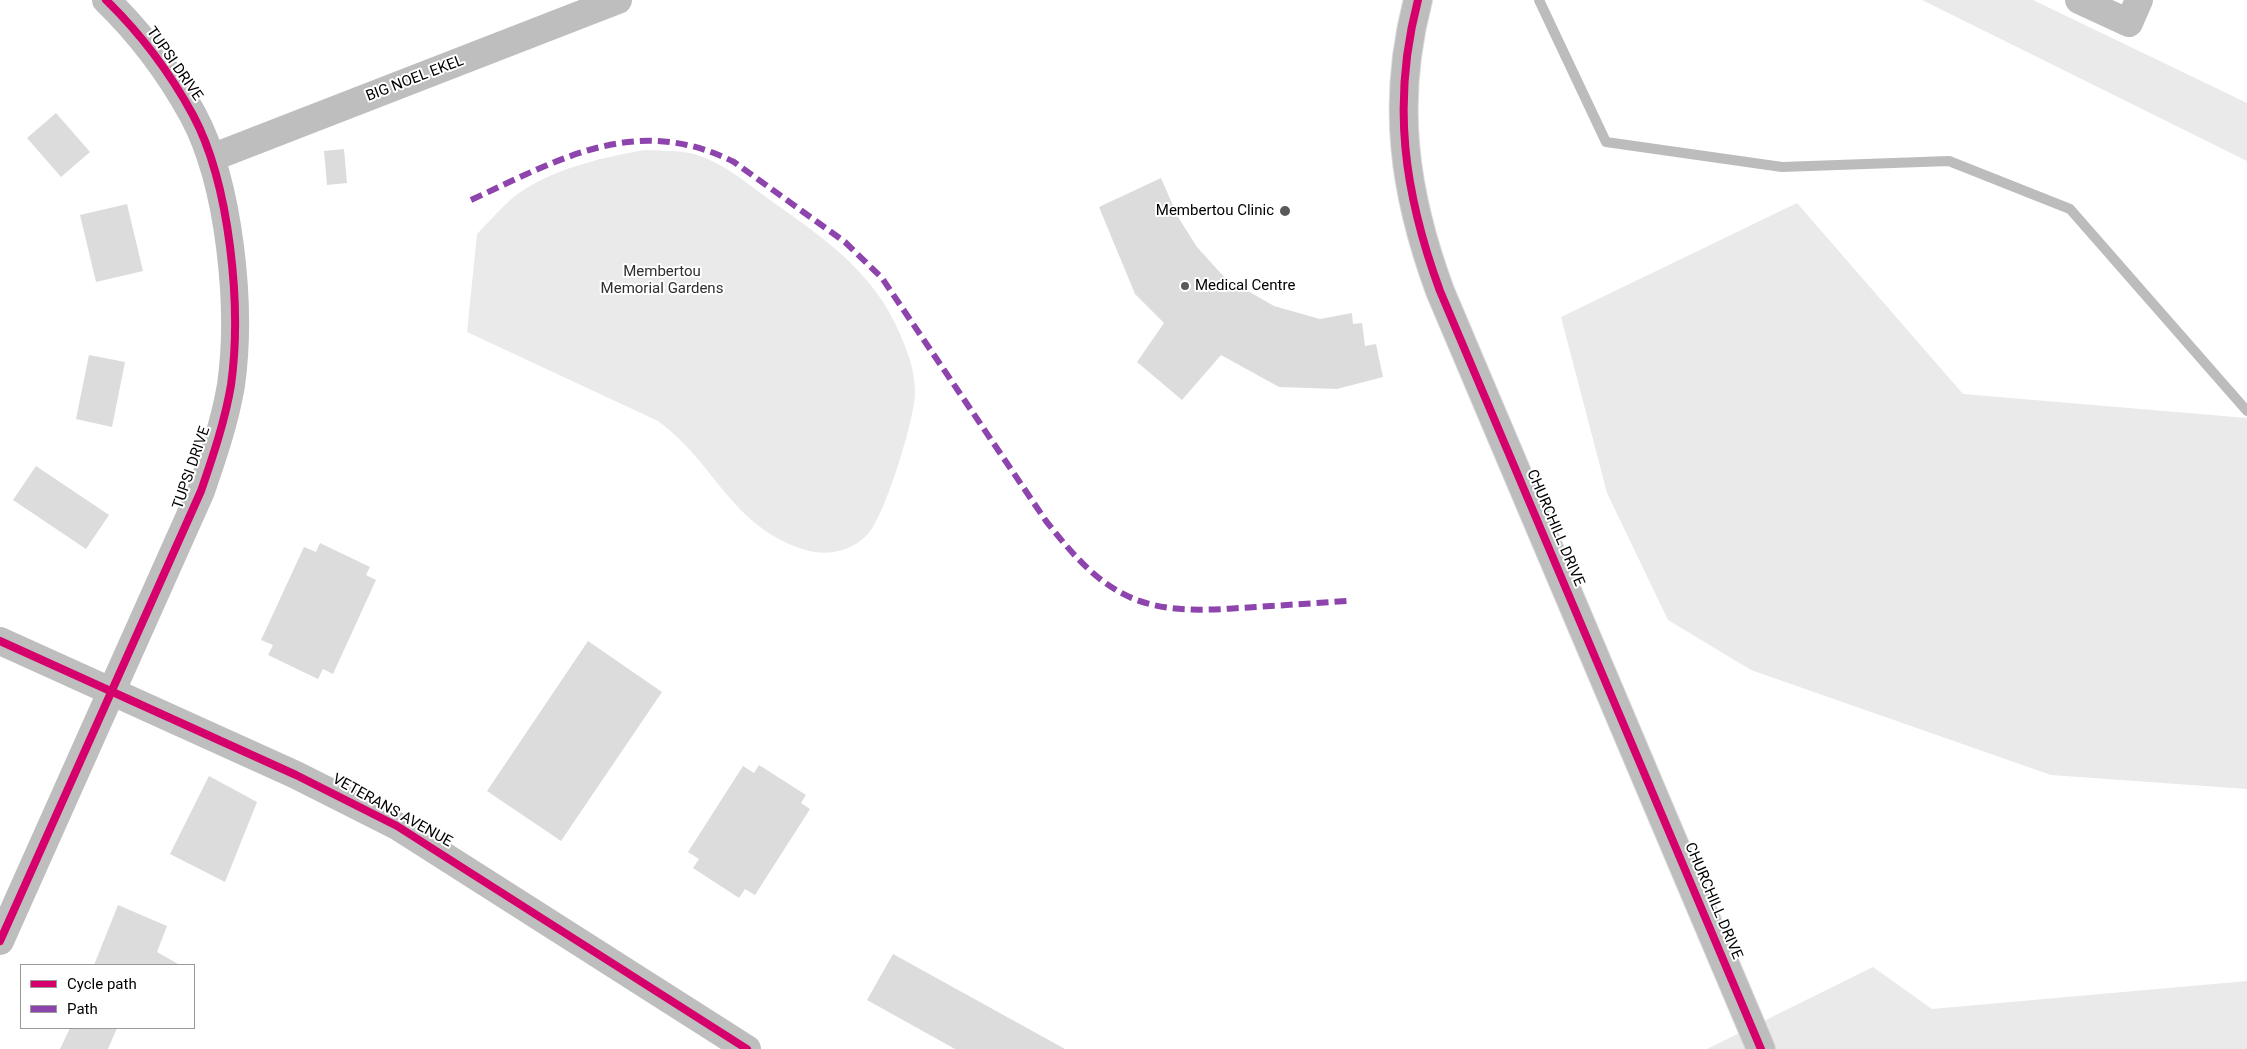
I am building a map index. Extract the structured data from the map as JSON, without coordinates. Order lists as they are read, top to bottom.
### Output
{
  "streets": {
    "main road": ["CHURCHILL DRIVE"],
    "street": ["TUPSI DRIVE", "BIG NOEL EKEL", "VETERANS AVENUE"]
  },
  "crossings": [
    ["TUPSI DRIVE", "BIG NOEL EKEL"],
    ["TUPSI DRIVE", "VETERANS AVENUE"]
  ],
  "parks": ["Membertou Memorial Gardens"],
  "places": ["Membertou Clinic", "Medical Centre"],
  "legend": ["Cycle path", "Path"]
}
